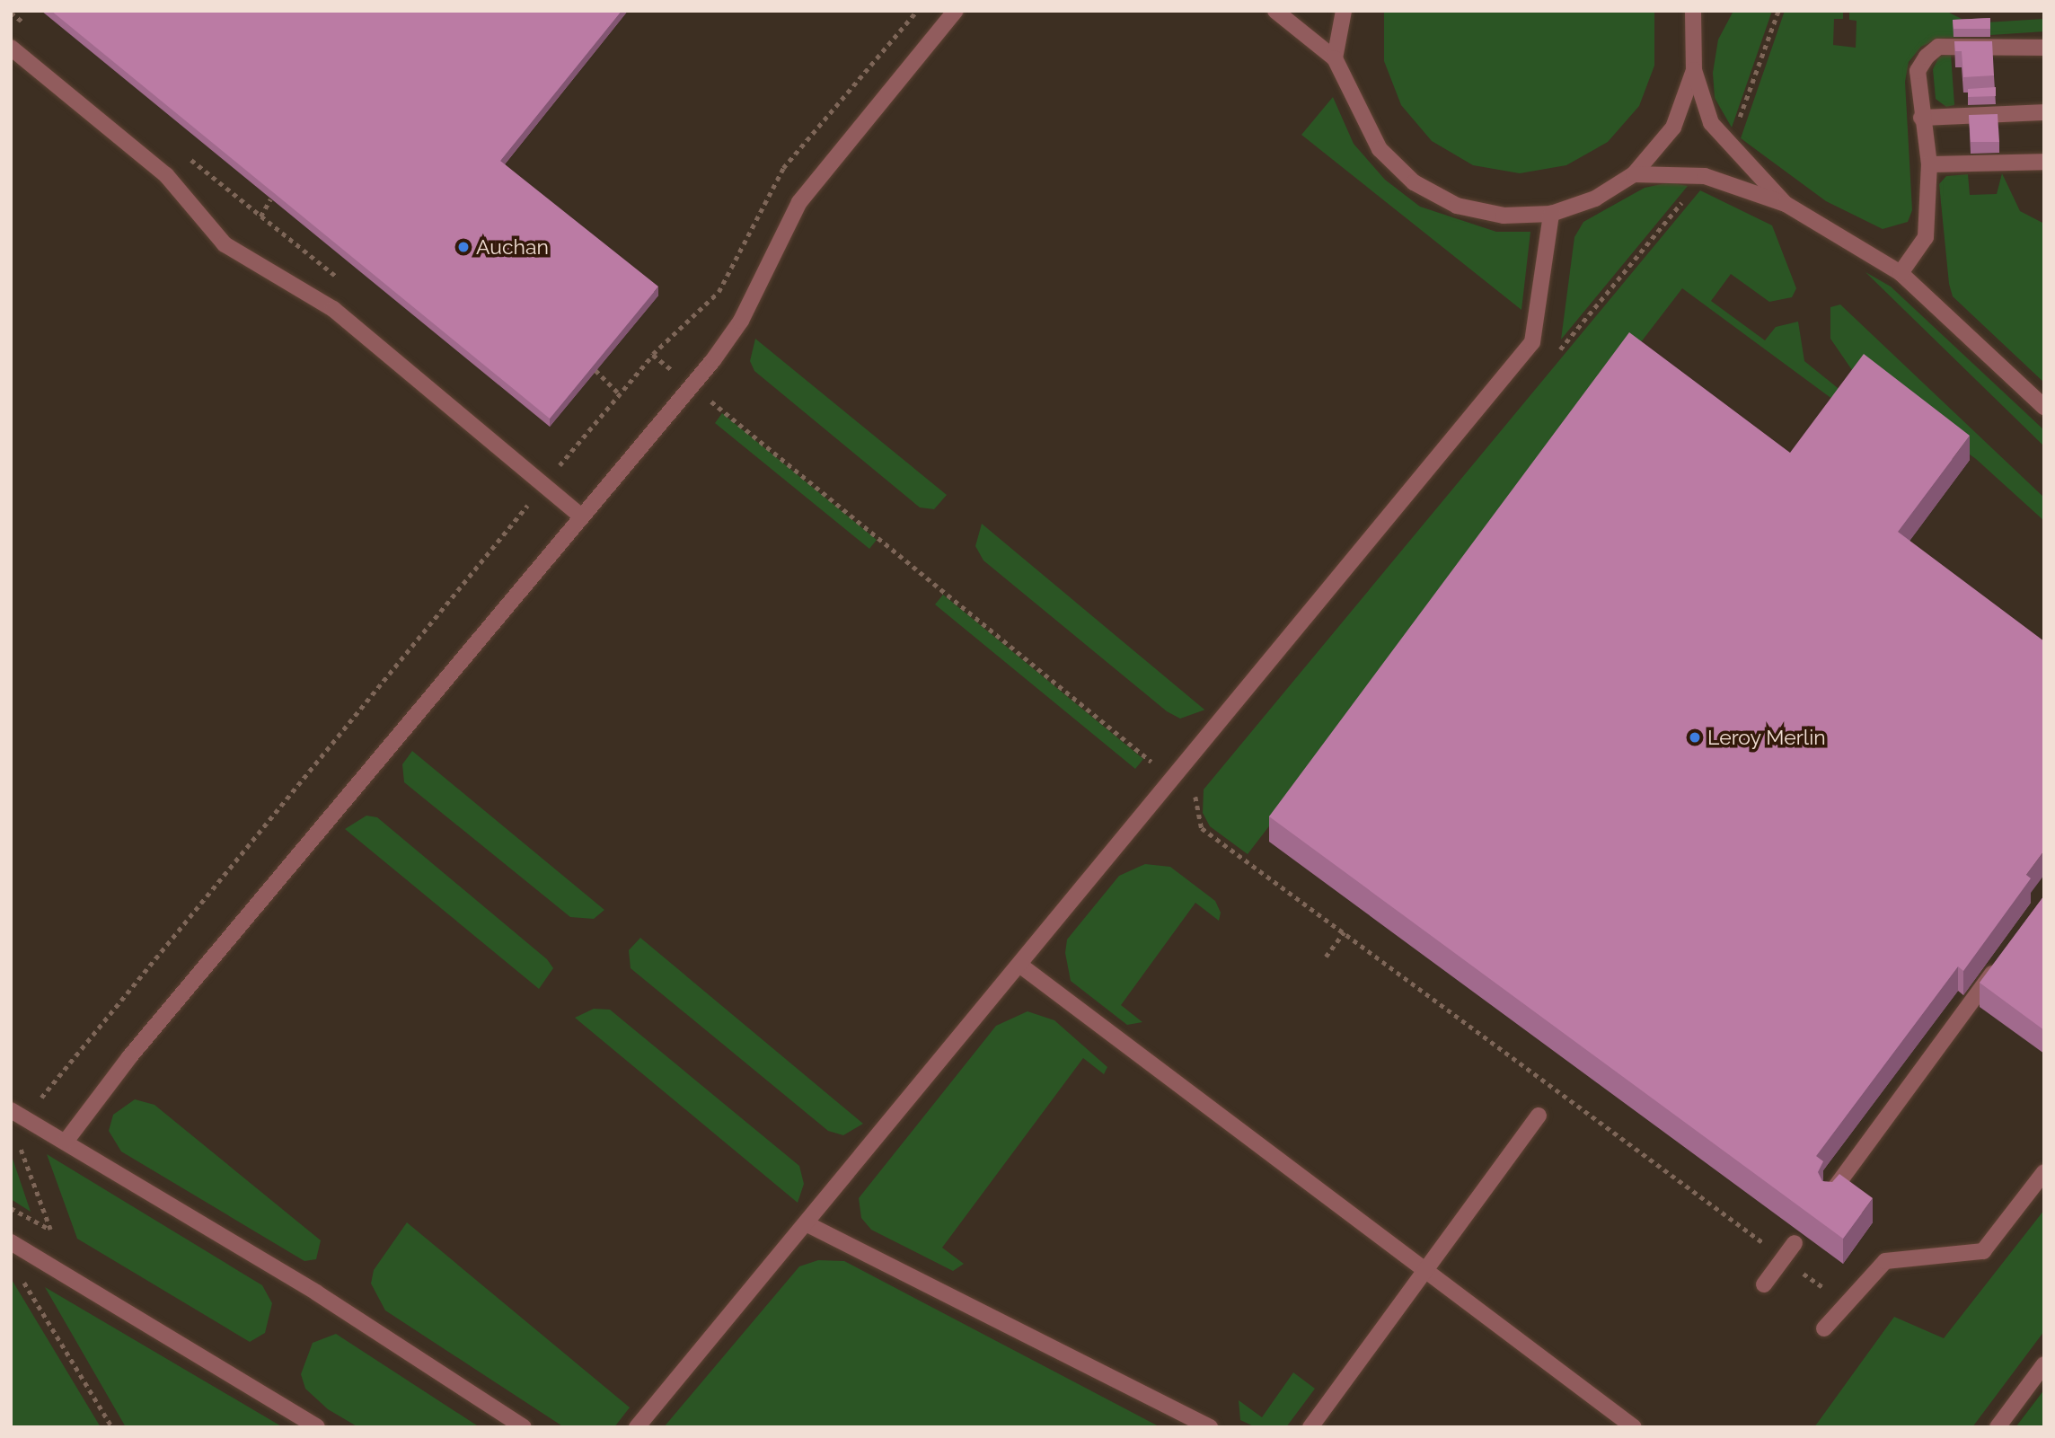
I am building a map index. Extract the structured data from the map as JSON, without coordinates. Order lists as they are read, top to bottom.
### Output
{
  "places": ["Auchan", "Leroy Merlin"]
}
